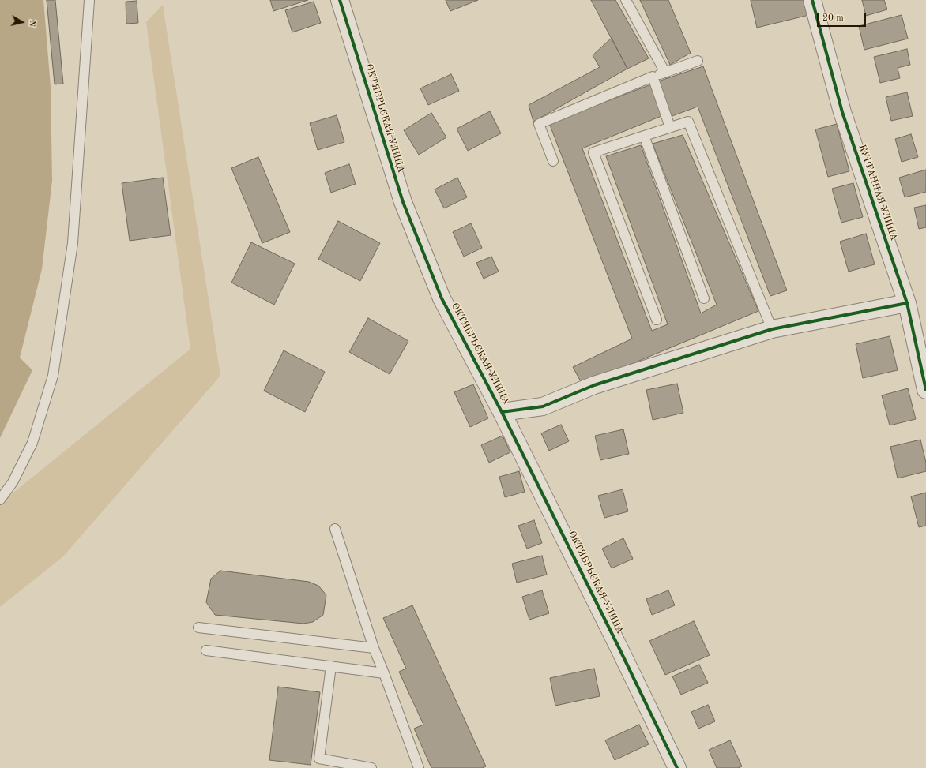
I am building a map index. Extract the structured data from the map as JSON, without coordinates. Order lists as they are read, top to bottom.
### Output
{
  "streets": {
    "street": ["ОКТЯБРЬСКАЯ УЛИЦА", "КУРГАННАЯ УЛИЦА"]
  },
  "scale_bar": "20 m",
  "north": "right"
}
